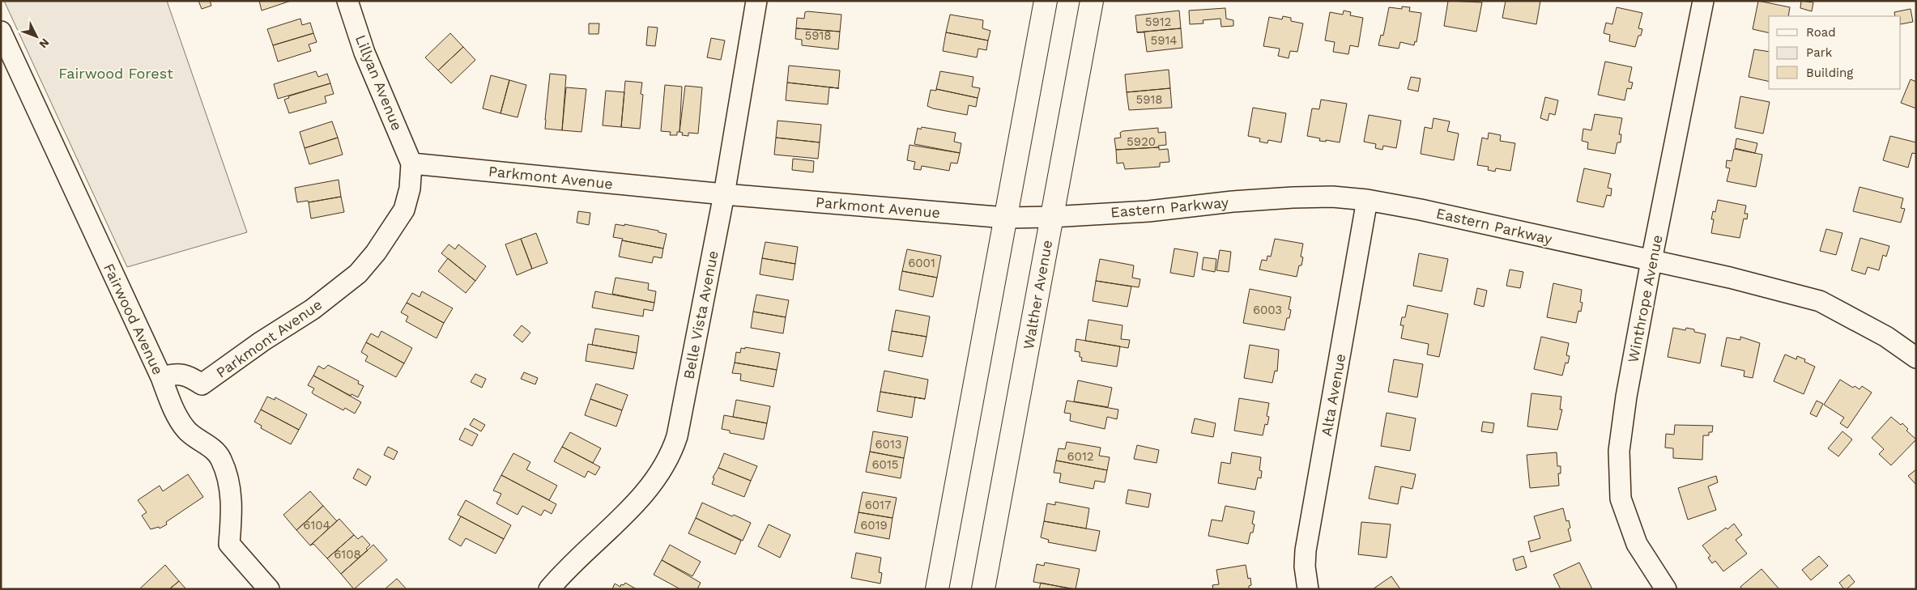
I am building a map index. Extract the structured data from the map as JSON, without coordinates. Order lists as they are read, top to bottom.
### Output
{
  "streets": {
    "main road": ["Walther Avenue"],
    "street": [
      "Lillyan Avenue",
      "Parkmont Avenue",
      "Eastern Parkway",
      "Winthrope Avenue",
      "Belle Vista Avenue",
      "Fairwood Avenue",
      "Alta Avenue"
    ]
  },
  "crossings": [
    ["Lillyan Avenue", "Parkmont Avenue"],
    ["Parkmont Avenue", "Eastern Parkway"],
    ["Parkmont Avenue", "Walther Avenue"],
    ["Parkmont Avenue", "Belle Vista Avenue"],
    ["Parkmont Avenue", "Fairwood Avenue"],
    ["Eastern Parkway", "Walther Avenue"],
    ["Eastern Parkway", "Winthrope Avenue"],
    ["Eastern Parkway", "Alta Avenue"]
  ],
  "parks": ["Fairwood Forest"],
  "house_numbers": [
    "5912",
    "5918",
    "5914",
    "5918",
    "5920",
    "6001",
    "6003",
    "6013",
    "6012",
    "6015",
    "6017",
    "6104",
    "6019",
    "6108"
  ],
  "legend": ["Road", "Park", "Building"],
  "north": "bottom right"
}
